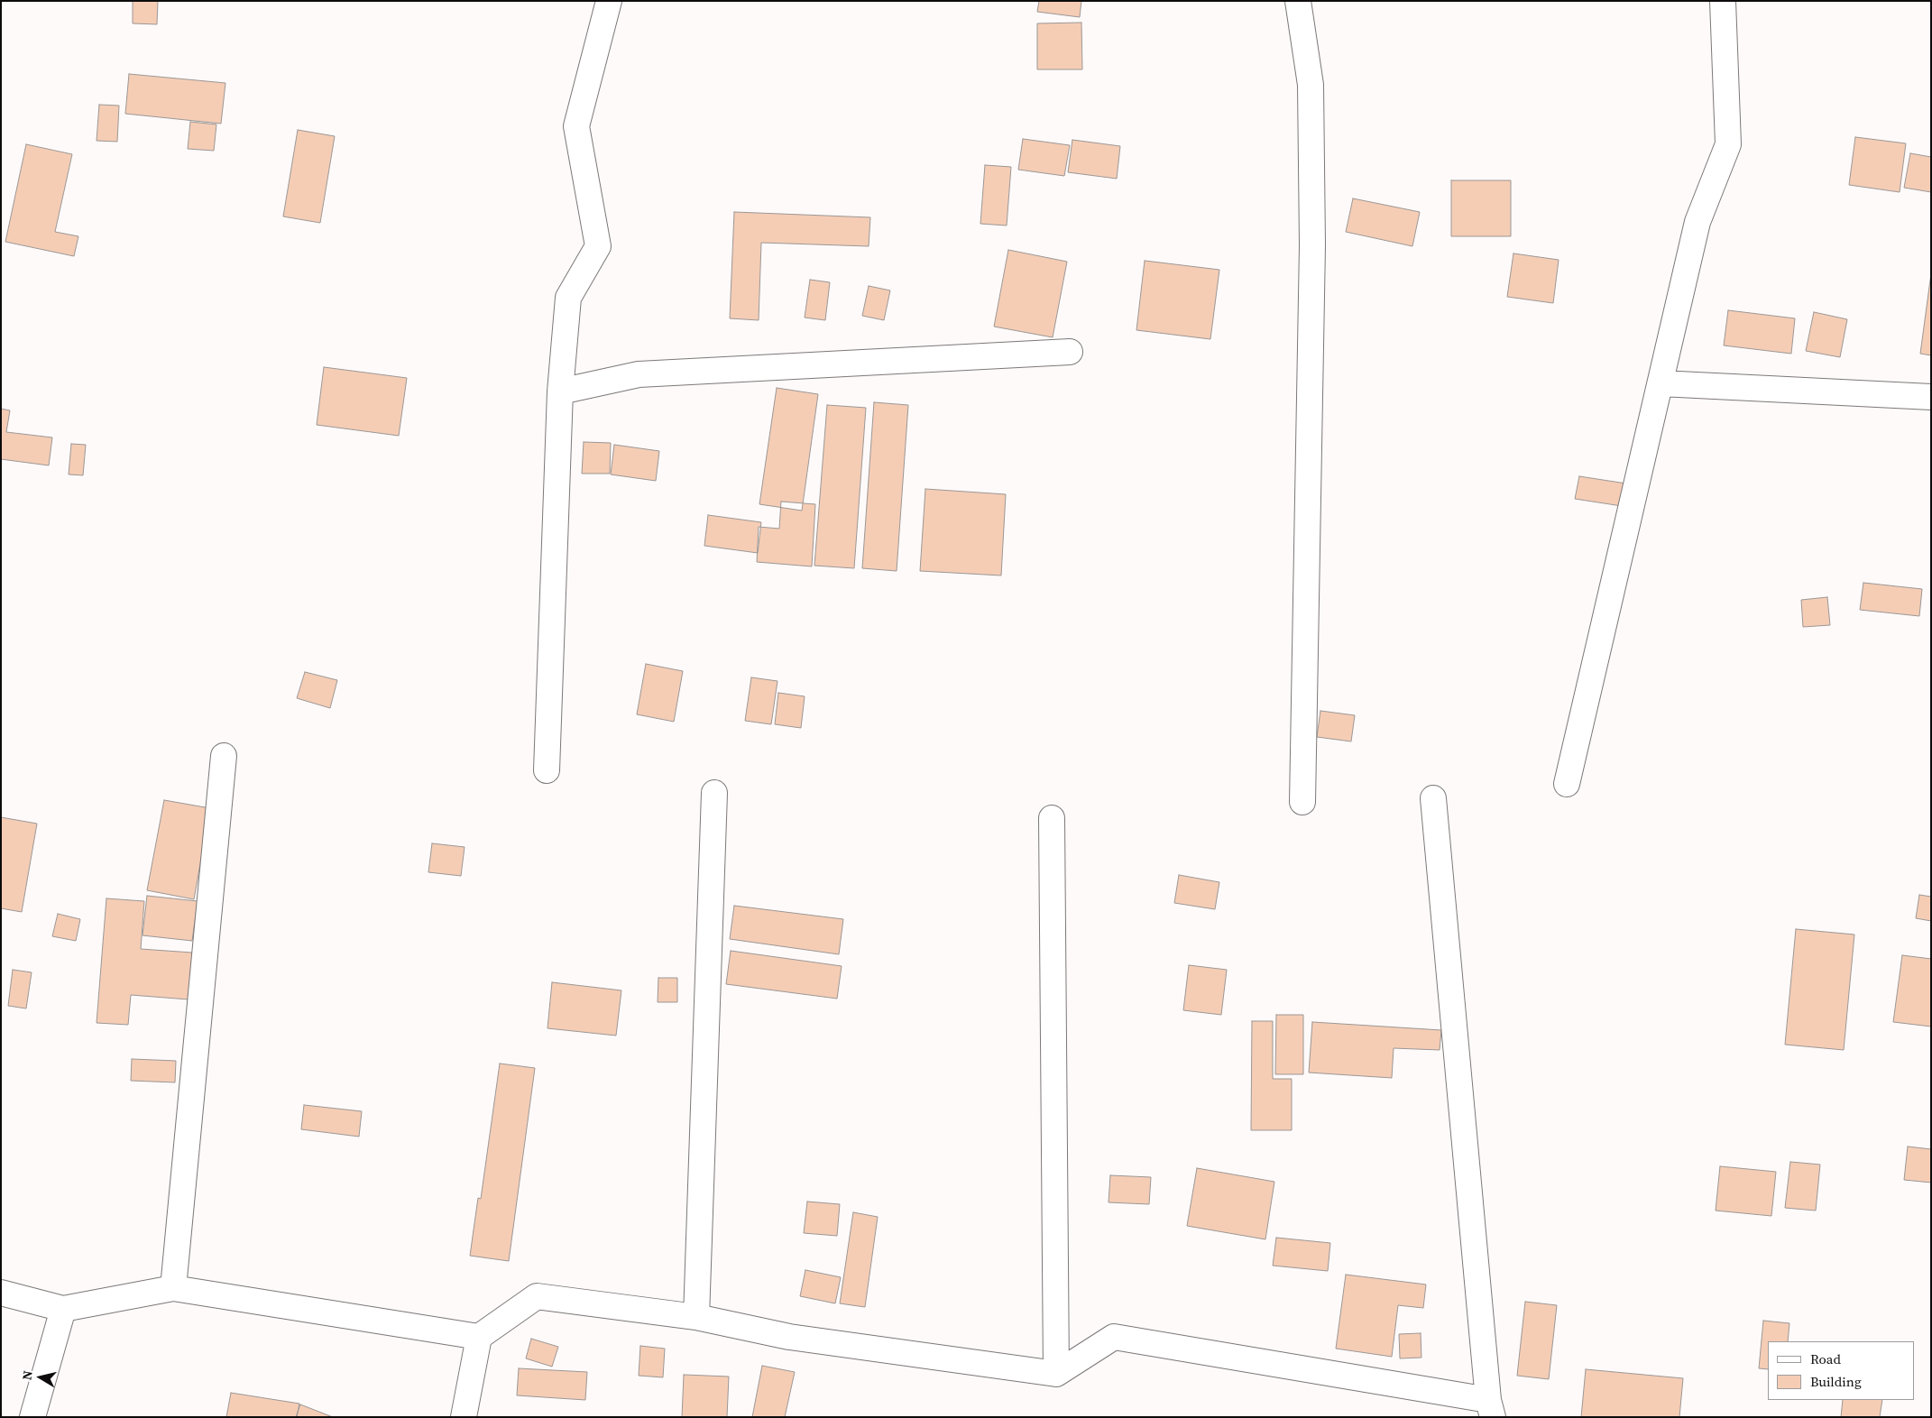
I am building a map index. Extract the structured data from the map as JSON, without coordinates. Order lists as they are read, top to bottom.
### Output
{
  "legend": ["Road", "Building"],
  "north": "left"
}
